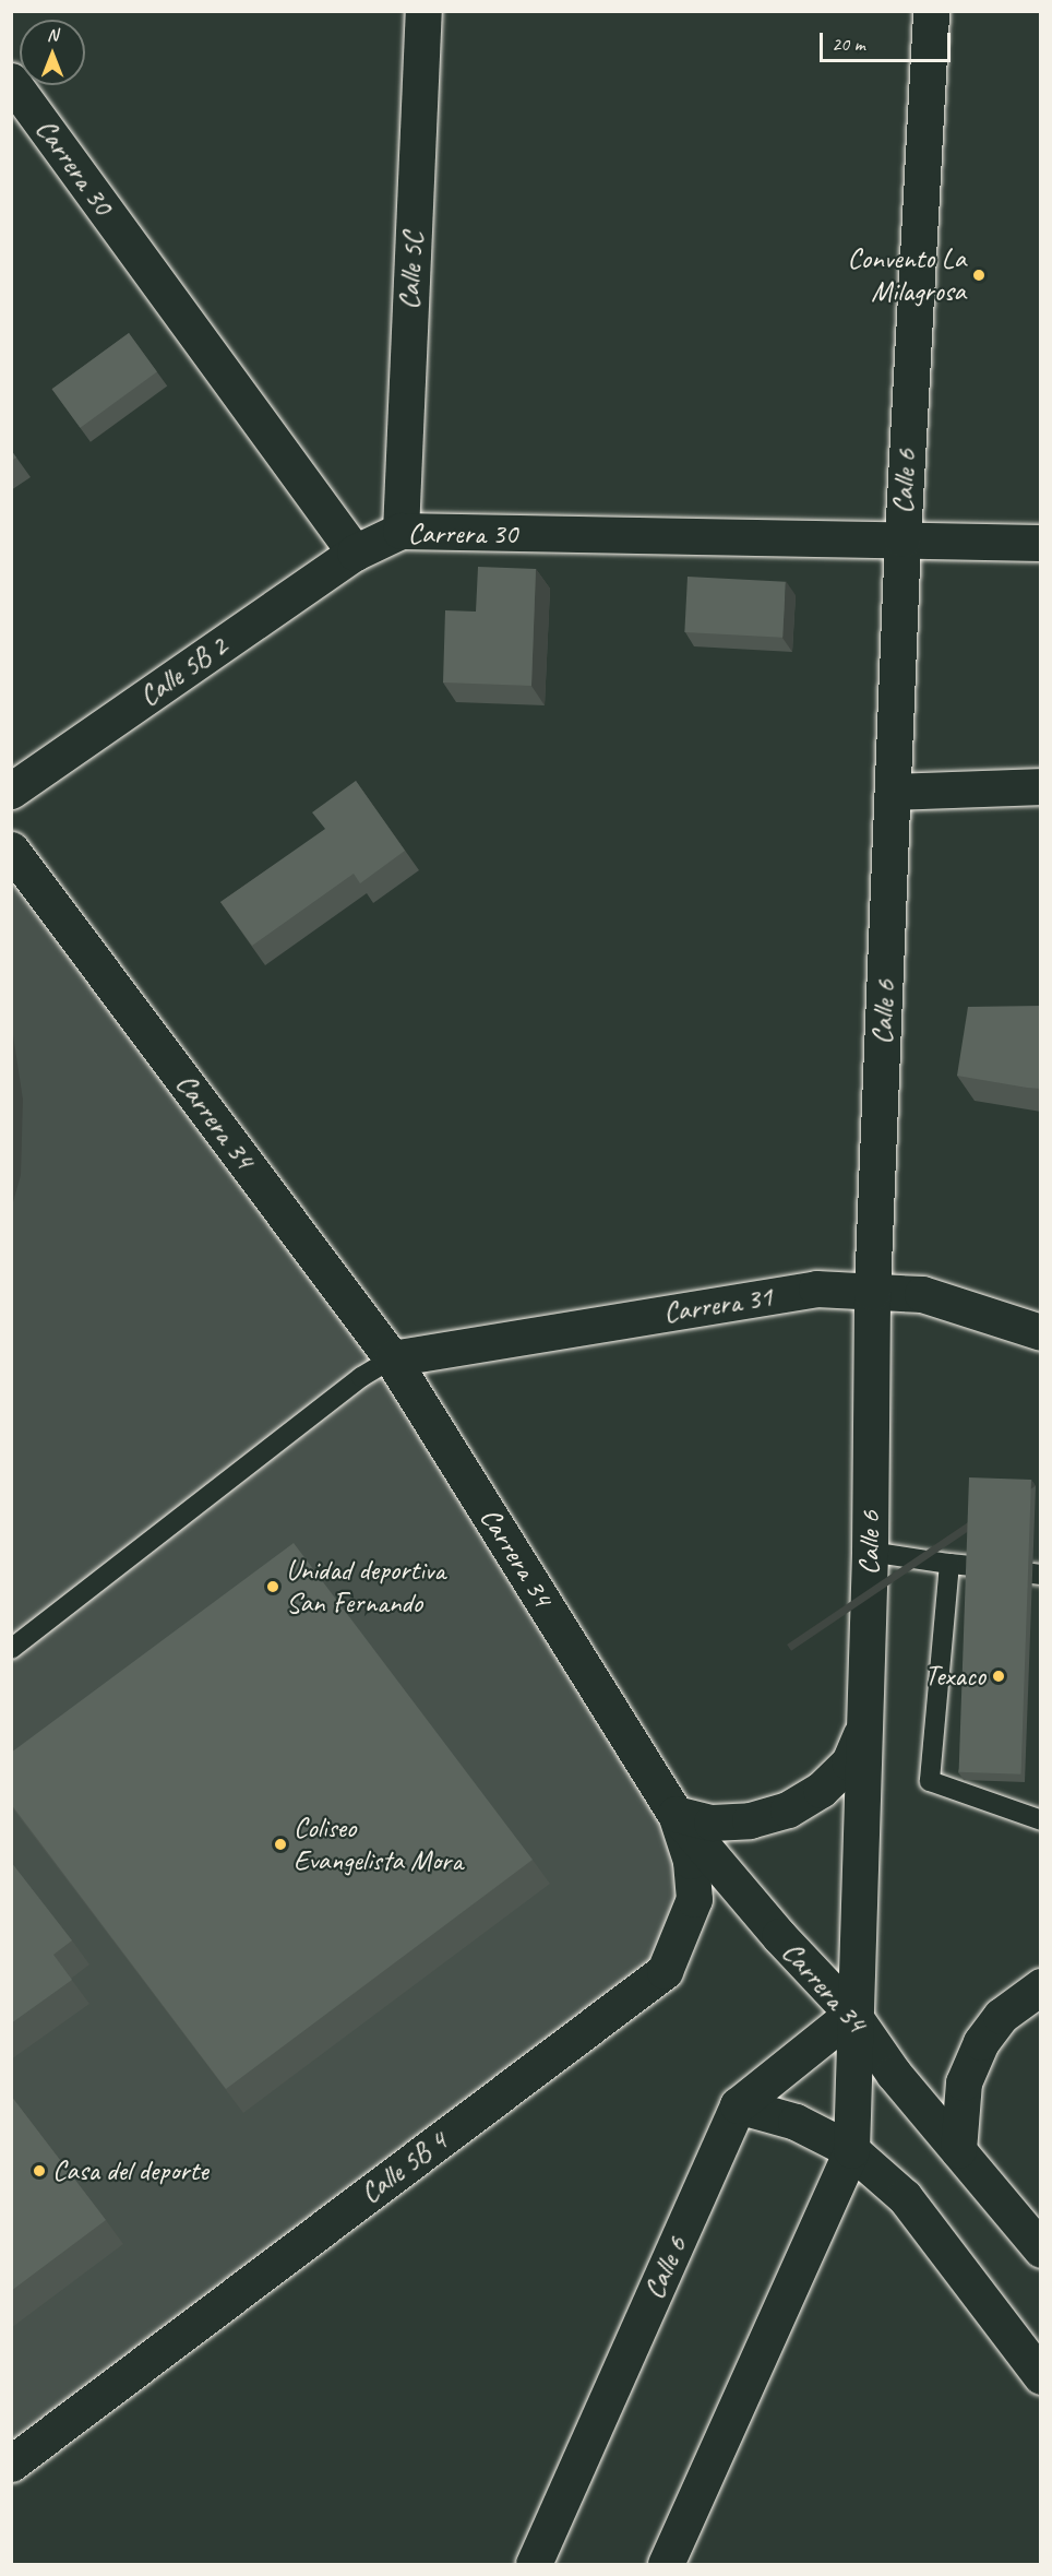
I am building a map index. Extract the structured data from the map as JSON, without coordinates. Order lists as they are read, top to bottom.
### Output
{
  "streets": {
    "street": [
      "Carrera 30",
      "Calle 5C",
      "Calle 6",
      "Calle 5B 2",
      "Carrera 34",
      "Carrera 31",
      "Calle 5B 4"
    ]
  },
  "crossings": [
    ["Carrera 30", "Calle 5C"],
    ["Carrera 30", "Calle 6"],
    ["Carrera 30", "Calle 5B 2"],
    ["Calle 6", "Carrera 34"],
    ["Calle 6", "Carrera 31"],
    ["Carrera 34", "Carrera 31"],
    ["Carrera 34", "Calle 5B 4"]
  ],
  "places": [
    "Convento La Milagrosa",
    "Unidad deportiva San Fernando",
    "Texaco",
    "Coliseo Evangelista Mora",
    "Casa del deporte"
  ],
  "scale_bar": "20 m",
  "north": "top"
}
